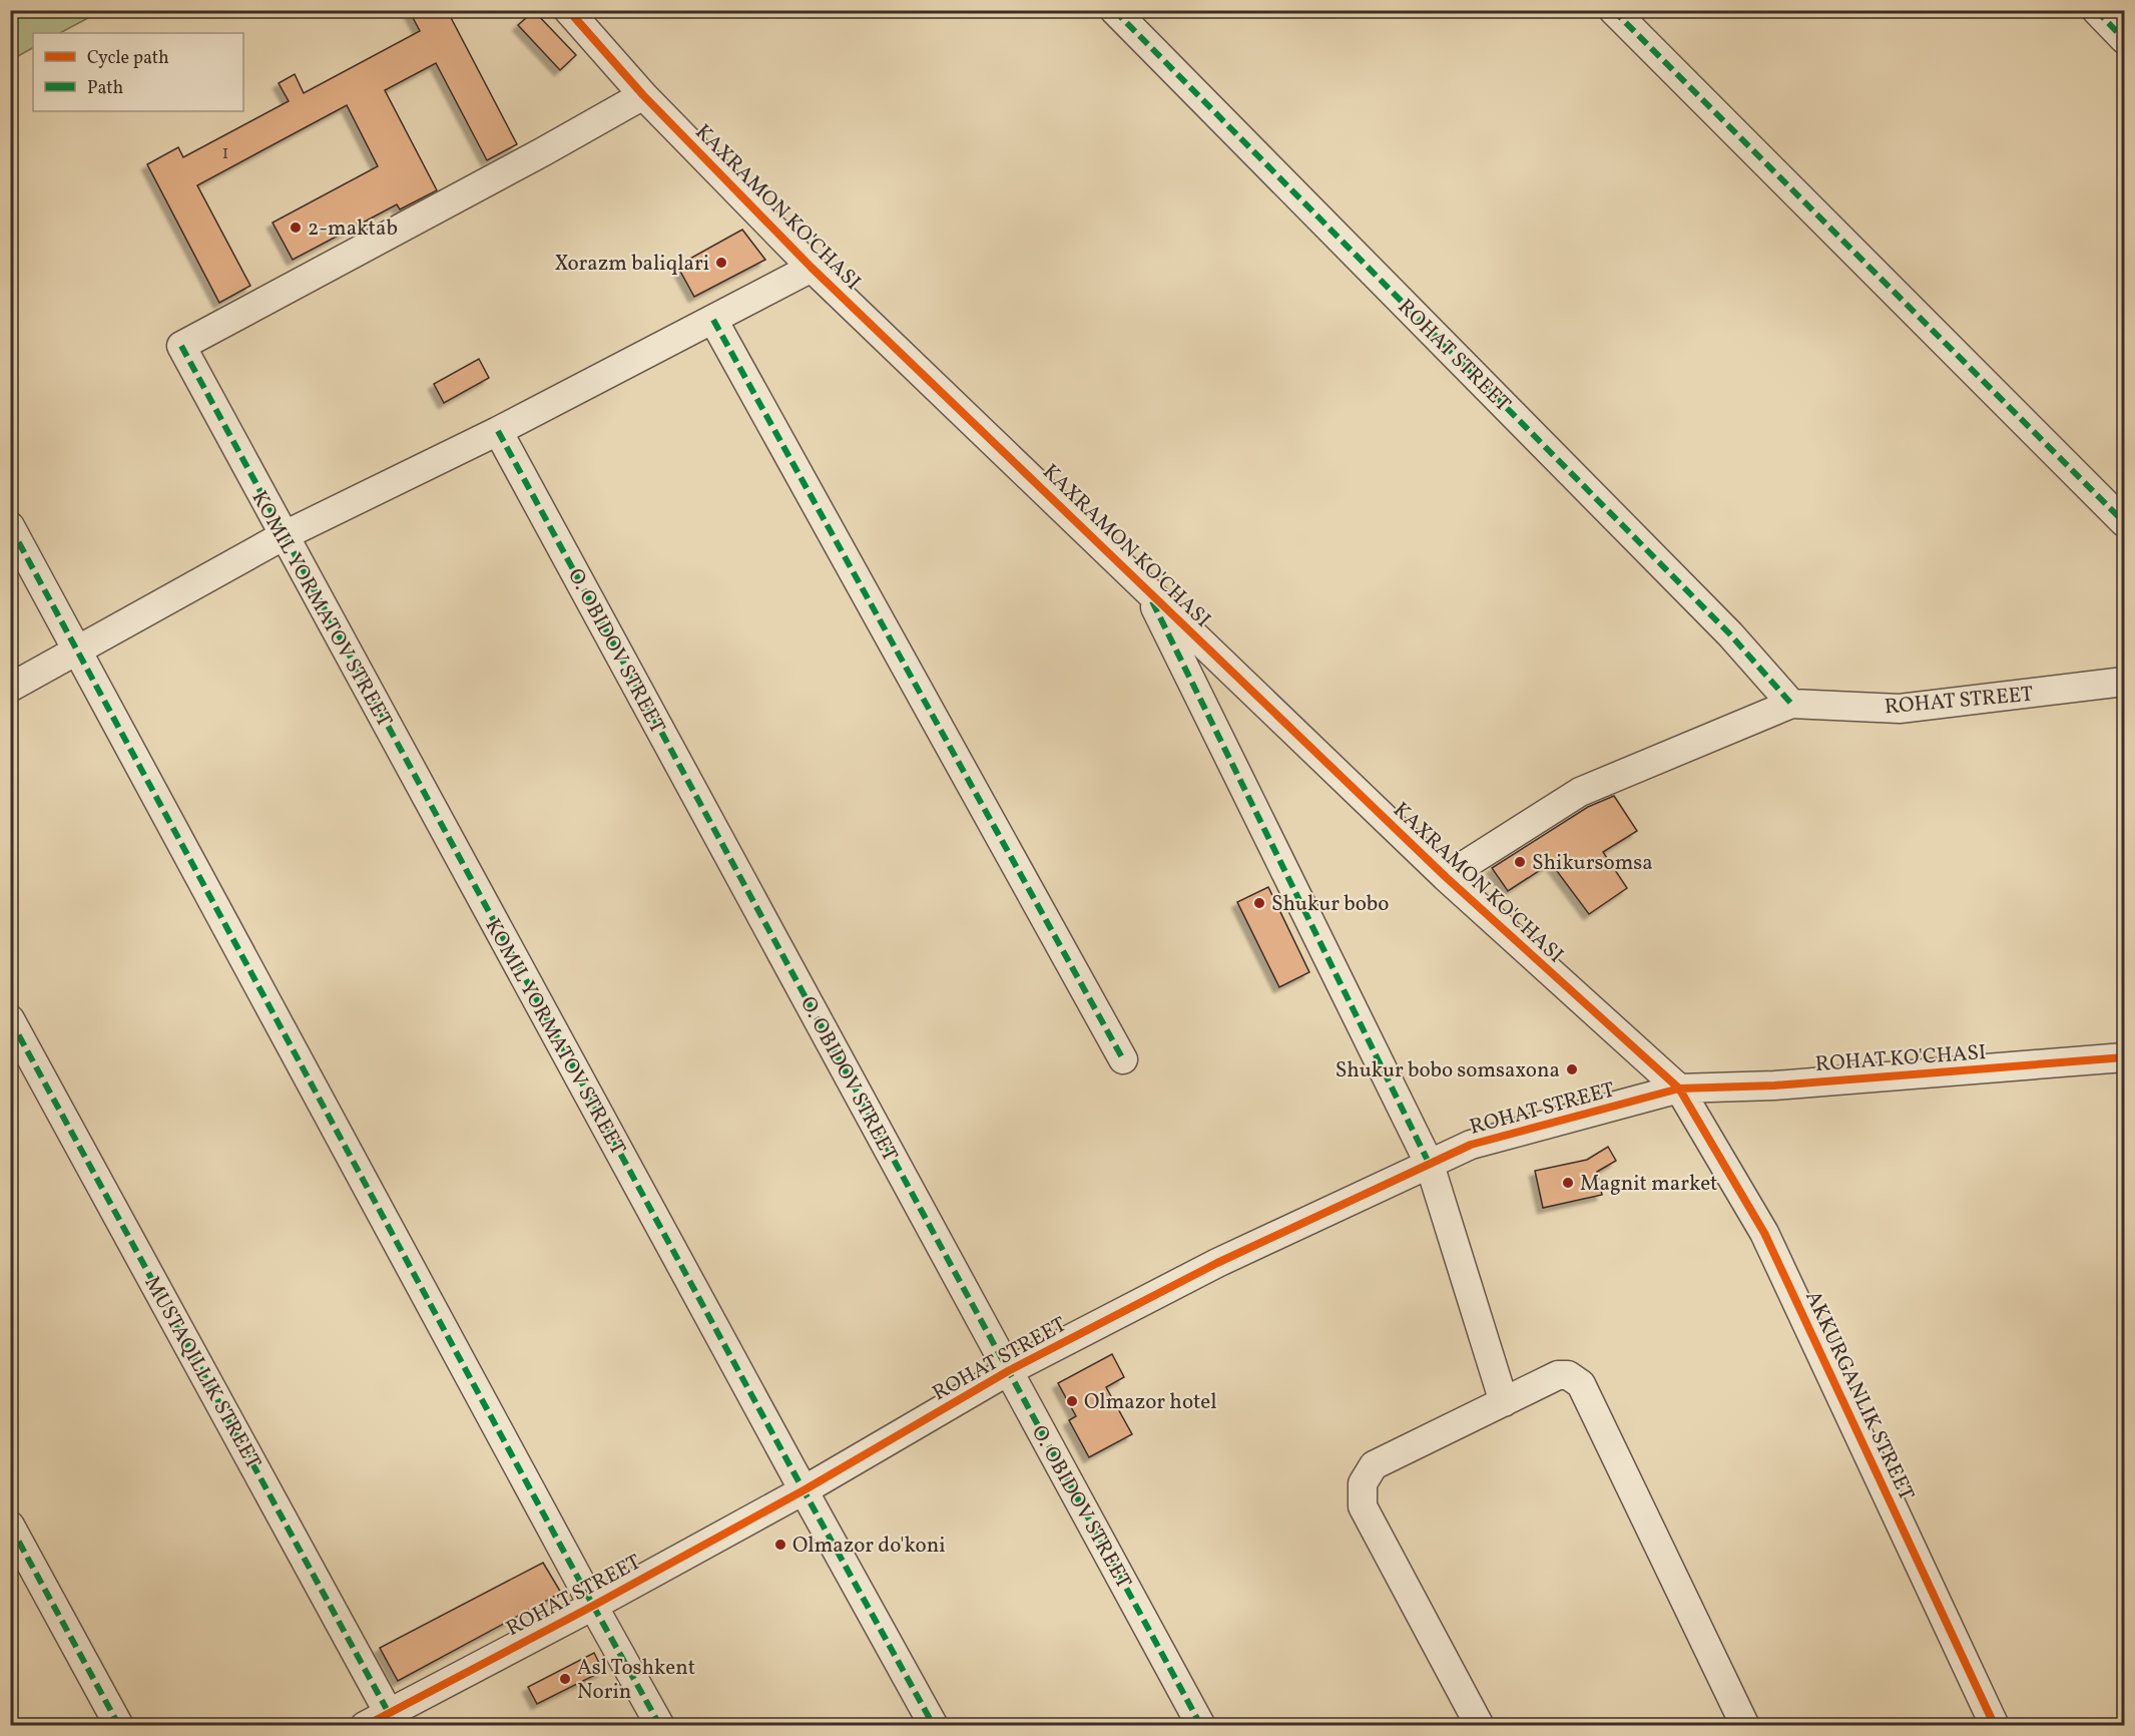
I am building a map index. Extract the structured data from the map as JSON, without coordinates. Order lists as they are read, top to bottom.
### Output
{
  "streets": {
    "street": [
      "KAXRAMON KO'CHASI",
      "ROHAT STREET",
      "KOMIL YORMATOV STREET",
      "O. OBIDOV STREET",
      "ROHAT KO'CHASI",
      "MUSTAQILLIK STREET",
      "AKKURGANLIK STREET"
    ]
  },
  "crossings": [
    ["KAXRAMON KO'CHASI", "ROHAT STREET"],
    ["KAXRAMON KO'CHASI", "KOMIL YORMATOV STREET"],
    ["KAXRAMON KO'CHASI", "ROHAT KO'CHASI"],
    ["KAXRAMON KO'CHASI", "AKKURGANLIK STREET"],
    ["ROHAT STREET", "KOMIL YORMATOV STREET"],
    ["ROHAT STREET", "O. OBIDOV STREET"],
    ["ROHAT STREET", "ROHAT KO'CHASI"],
    ["ROHAT STREET", "MUSTAQILLIK STREET"],
    ["ROHAT STREET", "AKKURGANLIK STREET"],
    ["ROHAT KO'CHASI", "AKKURGANLIK STREET"]
  ],
  "places": [
    "2-maktab",
    "Xorazm baliqlari",
    "Shikursomsa",
    "Shukur bobo",
    "Shukur bobo somsaxona",
    "Magnit market",
    "Olmazor hotel",
    "Olmazor do'koni",
    "Asl Toshkent Norin"
  ],
  "house_numbers": ["1"],
  "legend": ["Cycle path", "Path"]
}
